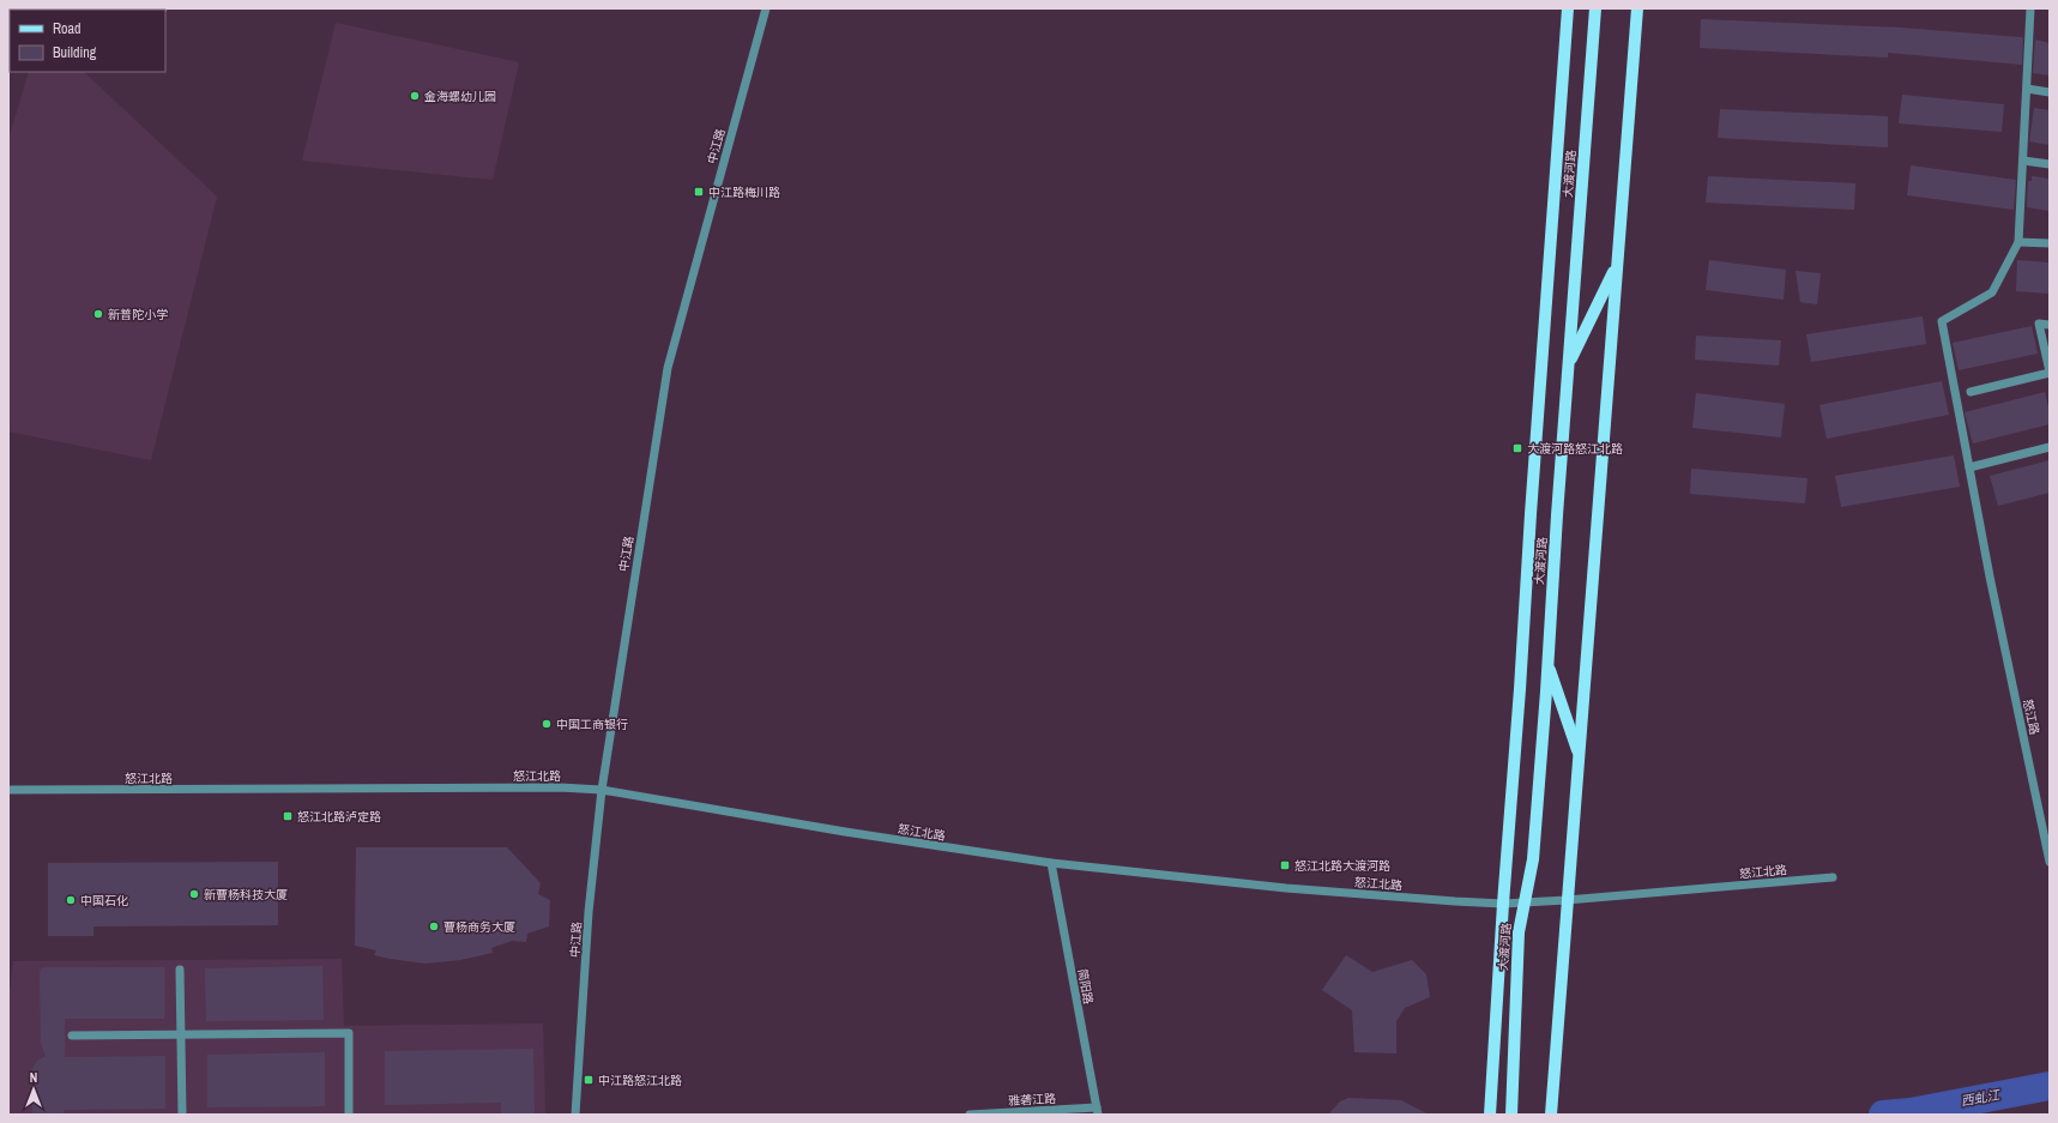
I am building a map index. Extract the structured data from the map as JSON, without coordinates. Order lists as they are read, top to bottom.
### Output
{
  "streets": {
    "main road": ["大渡河路"],
    "street": [
      "中江路",
      "怒江路",
      "怒江北路",
      "简阳路",
      "雅砻江路"
    ]
  },
  "crossings": [
    ["中江路", "怒江北路"],
    ["大渡河路", "怒江北路"],
    ["怒江北路", "简阳路"],
    ["简阳路", "雅砻江路"]
  ],
  "water": ["西虬江"],
  "places": {
    "other": [
      "金海螺幼儿园",
      "新普陀小学",
      "中国工商银行",
      "新曹杨科技大厦",
      "中国石化",
      "曹杨商务大厦"
    ],
    "transit": [
      "中江路梅川路",
      "大渡河路怒江北路",
      "怒江北路泸定路",
      "怒江北路大渡河路",
      "中江路怒江北路"
    ]
  },
  "legend": ["Road", "Building"],
  "north": "top"
}
